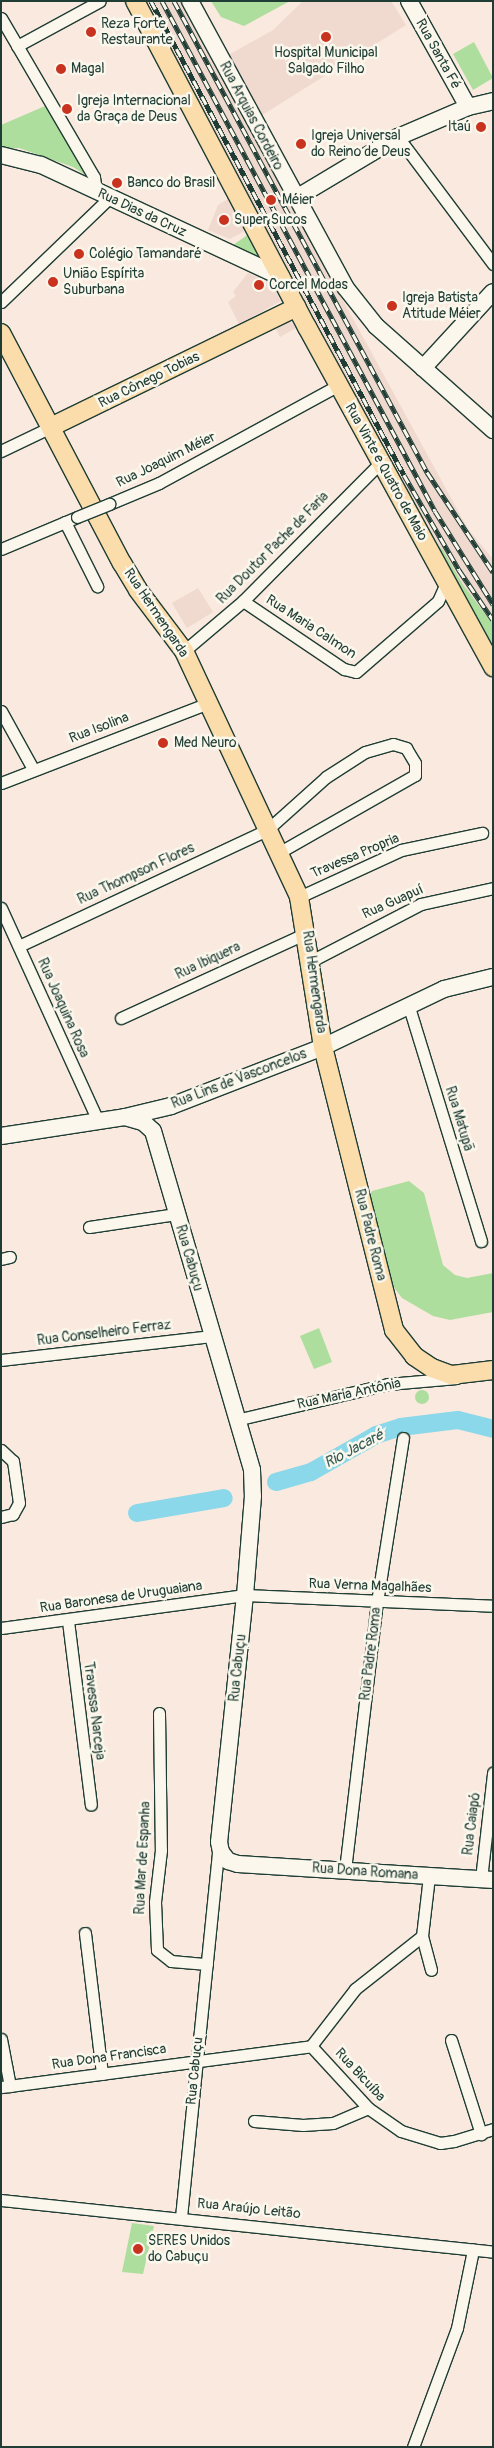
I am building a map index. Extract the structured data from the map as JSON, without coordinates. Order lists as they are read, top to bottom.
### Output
{
  "streets": {
    "main road": [
      "Rua Cônego Tobias",
      "Rua Vinte e Quatro de Maio",
      "Rua Hermengarda",
      "Rua Padre Roma",
      "Rua Maria Antônia"
    ],
    "street": [
      "Rua Santa Fé",
      "Rua Arquias Cordeiro",
      "Rua Dias da Cruz",
      "Rua Joaquim Méier",
      "Rua Doutor Pache de Faria",
      "Rua Maria Calmon",
      "Rua Isolina",
      "Travessa Propria",
      "Rua Thompson Flores",
      "Rua Guapuí",
      "Rua Ibiquera",
      "Rua Joaquina Rosa",
      "Rua Lins de Vasconcelos",
      "Rua Matupã",
      "Rua Cabuçu",
      "Rua Conselheiro Ferraz",
      "Rua Verna Magalhães",
      "Rua Baronesa de Uruguaiana",
      "Travessa Narceja",
      "Rua Caiapó",
      "Rua Mar de Espanha",
      "Rua Dona Romana",
      "Rua Dona Francisca",
      "Rua Bicuíba",
      "Rua Araújo Leitão"
    ]
  },
  "crossings": [
    ["Rua Dias da Cruz", "Rua Vinte e Quatro de Maio"],
    ["Rua Cônego Tobias", "Rua Vinte e Quatro de Maio"],
    ["Rua Cônego Tobias", "Rua Hermengarda"],
    ["Rua Joaquim Méier", "Rua Vinte e Quatro de Maio"],
    ["Rua Vinte e Quatro de Maio", "Rua Doutor Pache de Faria"],
    ["Rua Vinte e Quatro de Maio", "Rua Maria Calmon"],
    ["Rua Doutor Pache de Faria", "Rua Hermengarda"],
    ["Rua Doutor Pache de Faria", "Rua Maria Calmon"],
    ["Rua Hermengarda", "Rua Isolina"],
    ["Rua Hermengarda", "Travessa Propria"],
    ["Rua Hermengarda", "Rua Thompson Flores"],
    ["Rua Hermengarda", "Rua Guapuí"],
    ["Rua Hermengarda", "Rua Ibiquera"],
    ["Rua Hermengarda", "Rua Lins de Vasconcelos"],
    ["Rua Hermengarda", "Rua Padre Roma"],
    ["Rua Thompson Flores", "Rua Joaquina Rosa"],
    ["Rua Joaquina Rosa", "Rua Lins de Vasconcelos"],
    ["Rua Lins de Vasconcelos", "Rua Matupã"],
    ["Rua Lins de Vasconcelos", "Rua Padre Roma"],
    ["Rua Padre Roma", "Rua Maria Antônia"],
    ["Rua Padre Roma", "Rua Verna Magalhães"],
    ["Rua Padre Roma", "Rua Dona Romana"],
    ["Rua Cabuçu", "Rua Conselheiro Ferraz"],
    ["Rua Cabuçu", "Rua Maria Antônia"],
    ["Rua Cabuçu", "Rua Verna Magalhães"],
    ["Rua Cabuçu", "Rua Baronesa de Uruguaiana"],
    ["Rua Cabuçu", "Rua Mar de Espanha"],
    ["Rua Cabuçu", "Rua Dona Francisca"],
    ["Rua Cabuçu", "Rua Araújo Leitão"],
    ["Rua Verna Magalhães", "Rua Baronesa de Uruguaiana"],
    ["Rua Baronesa de Uruguaiana", "Travessa Narceja"],
    ["Rua Caiapó", "Rua Dona Romana"],
    ["Rua Dona Francisca", "Rua Bicuíba"]
  ],
  "water": ["Rio Jacaré"],
  "places": [
    "Reza Forte Restaurante",
    "Hospital Municipal Salgado Filho",
    "Magal",
    "Igreja Internacional da Graça de Deus",
    "Itaú",
    "Igreja Universal do Reino de Deus",
    "Banco do Brasil",
    "Méier",
    "Super Sucos",
    "Colégio Tamandaré",
    "União Espírita Suburbana",
    "Corcel Modas",
    "Igreja Batista Atitude Méier",
    "Med Neuro",
    "SERES Unidos do Cabuçu"
  ]
}
